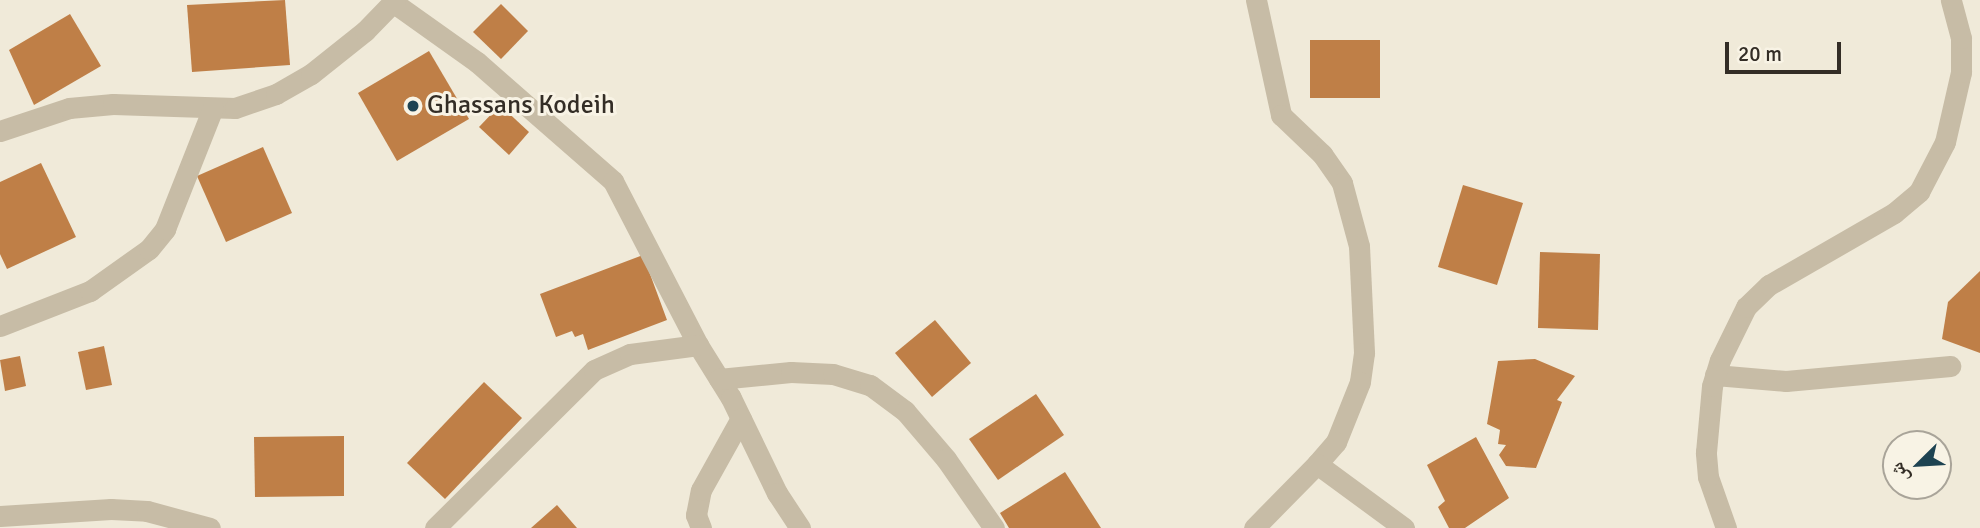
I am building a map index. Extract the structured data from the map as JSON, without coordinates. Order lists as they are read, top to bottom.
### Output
{
  "places": ["Ghassans Kodeih"],
  "scale_bar": "20 m",
  "north": "bottom left"
}
